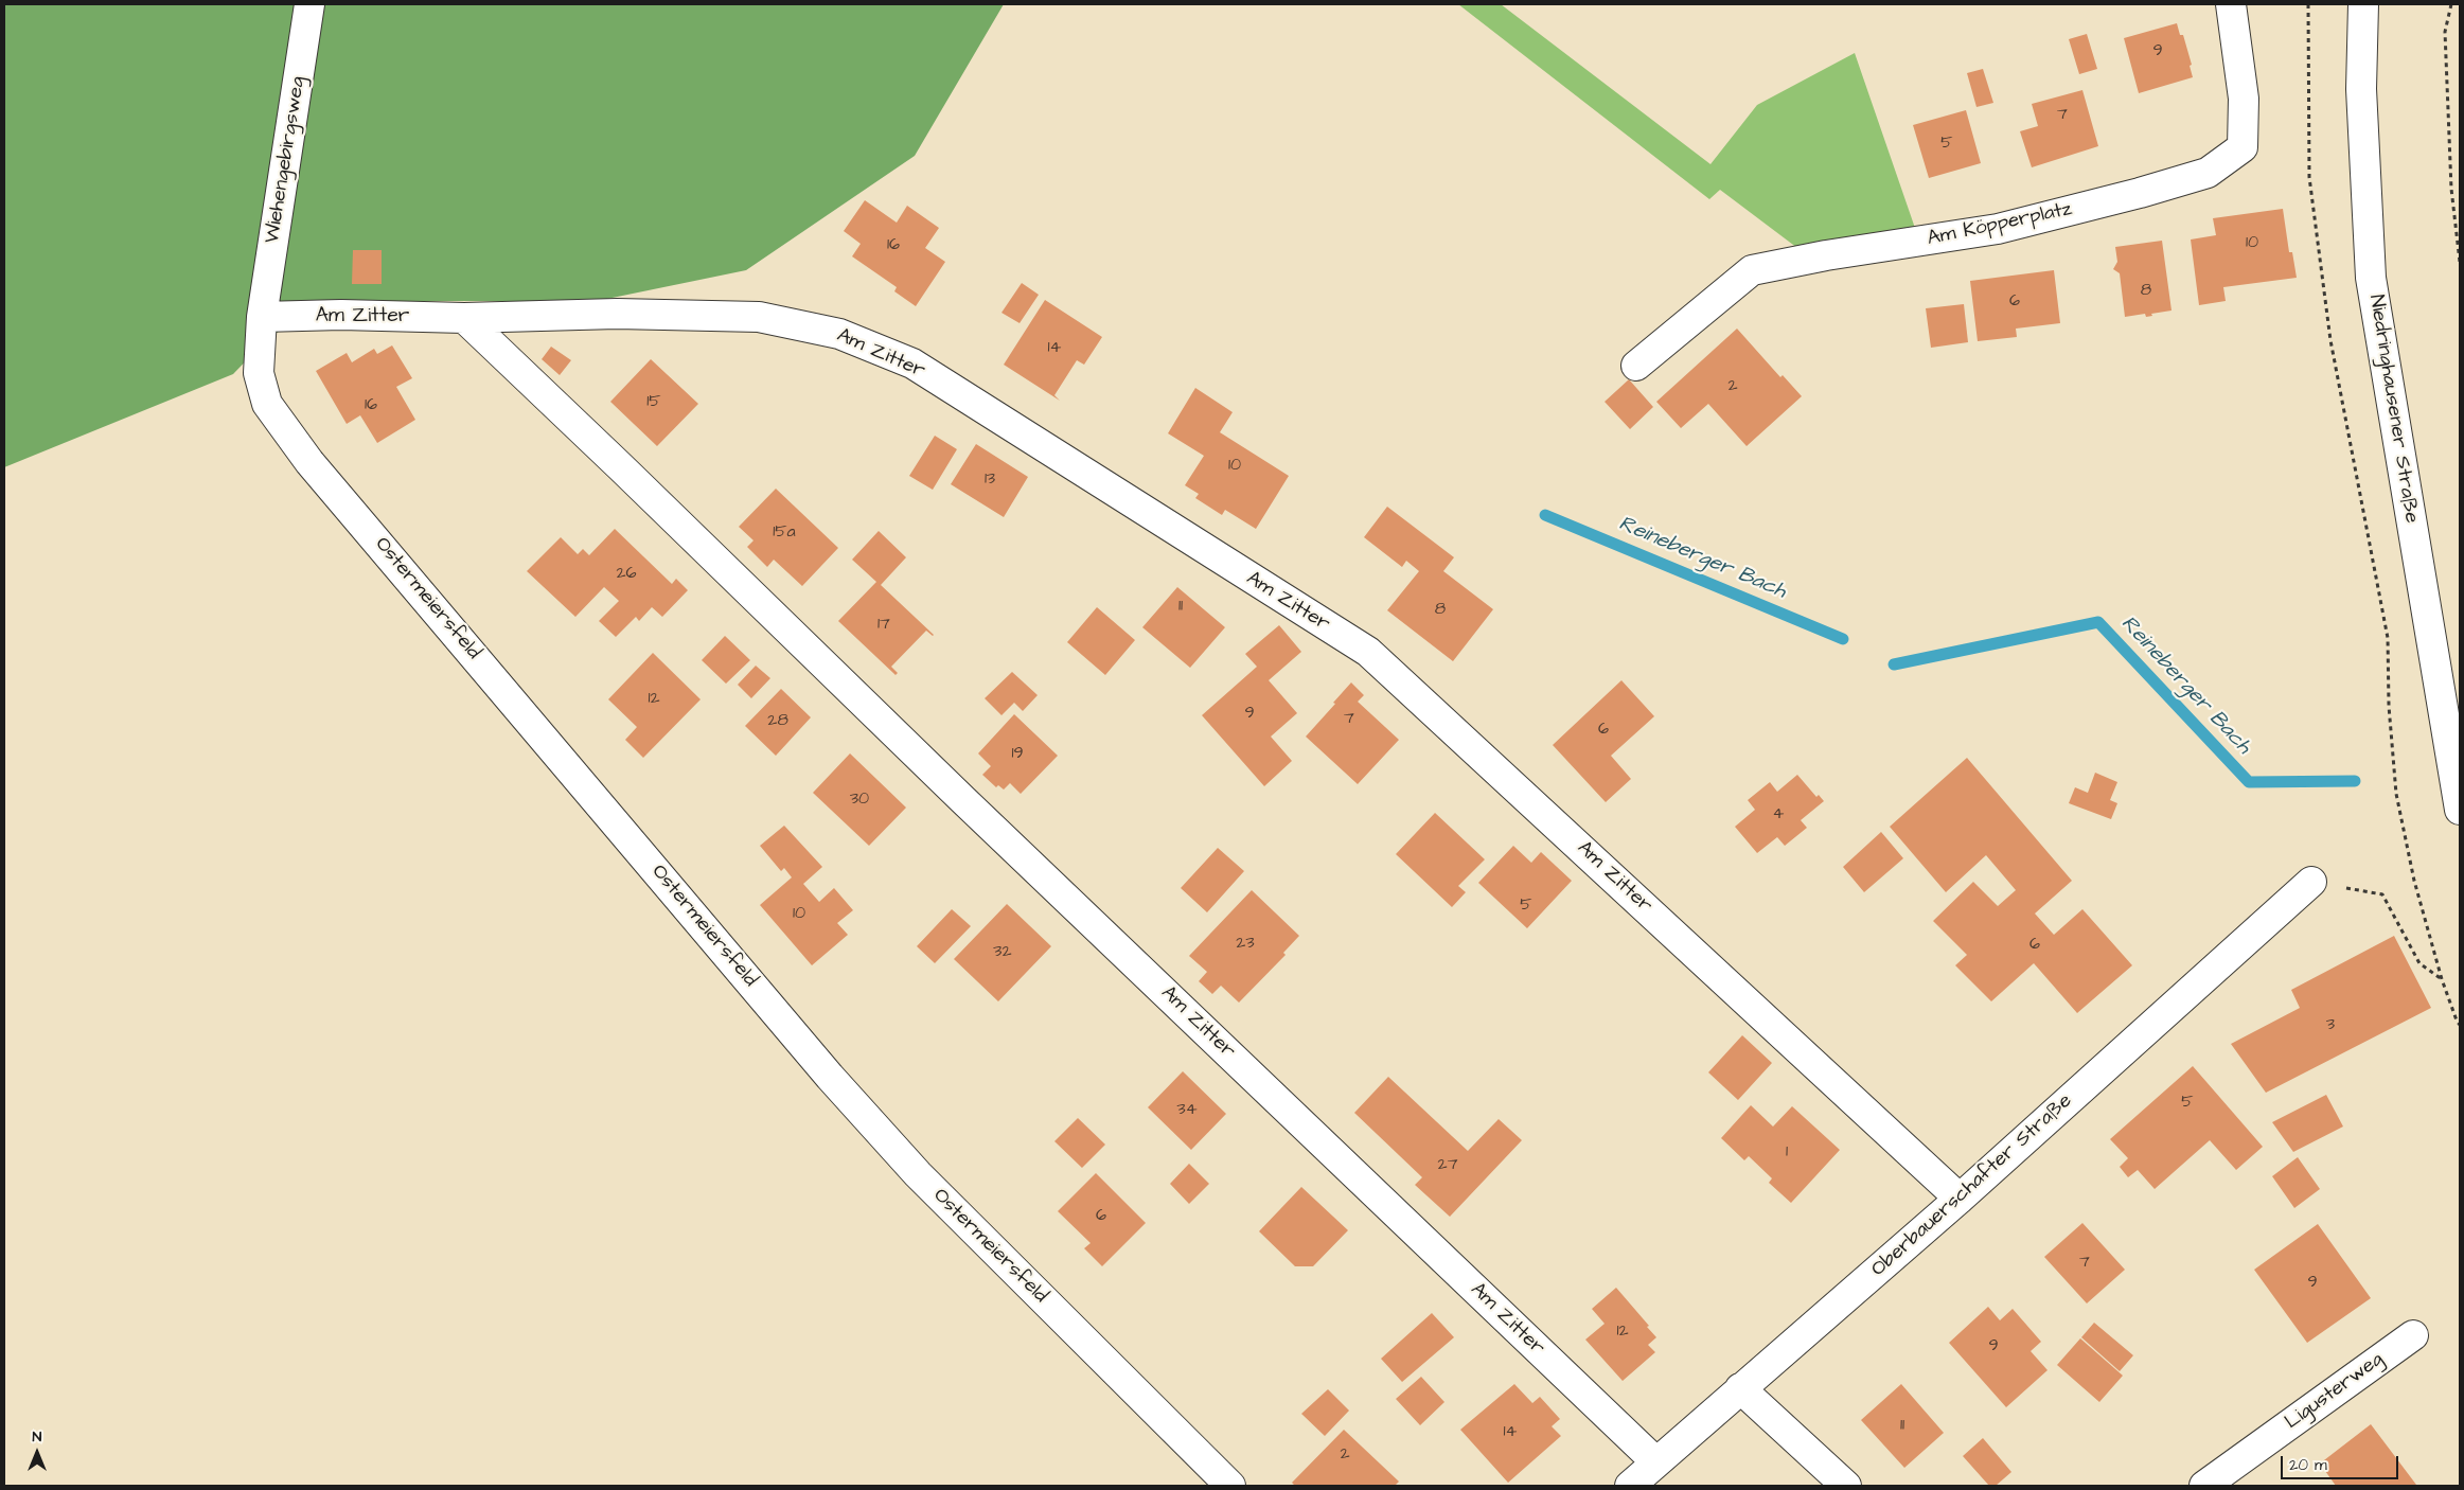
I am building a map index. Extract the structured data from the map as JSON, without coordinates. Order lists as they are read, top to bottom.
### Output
{
  "streets": {
    "street": [
      "Wiehengebirgsweg",
      "Am Köpperplatz",
      "Am Zitter",
      "Niedringhausener Straße",
      "Ostermeiersfeld",
      "Oberbauerschafter Straße",
      "Ligusterweg"
    ]
  },
  "crossings": [
    ["Wiehengebirgsweg", "Am Zitter"],
    ["Wiehengebirgsweg", "Ostermeiersfeld"],
    ["Am Zitter", "Ostermeiersfeld"],
    ["Am Zitter", "Oberbauerschafter Straße"]
  ],
  "water": ["Reineberger Bach"],
  "house_numbers": [
    "9",
    "7",
    "5",
    "10",
    "16",
    "8",
    "6",
    "14",
    "2",
    "15",
    "16",
    "10",
    "13",
    "15a",
    "26",
    "11",
    "8",
    "17",
    "12",
    "9",
    "7",
    "28",
    "6",
    "19",
    "30",
    "4",
    "5",
    "10",
    "23",
    "6",
    "32",
    "3",
    "5",
    "34",
    "1",
    "27",
    "6",
    "7",
    "9",
    "12",
    "9",
    "11",
    "14",
    "2"
  ],
  "scale_bar": "20 m",
  "north": "top"
}
